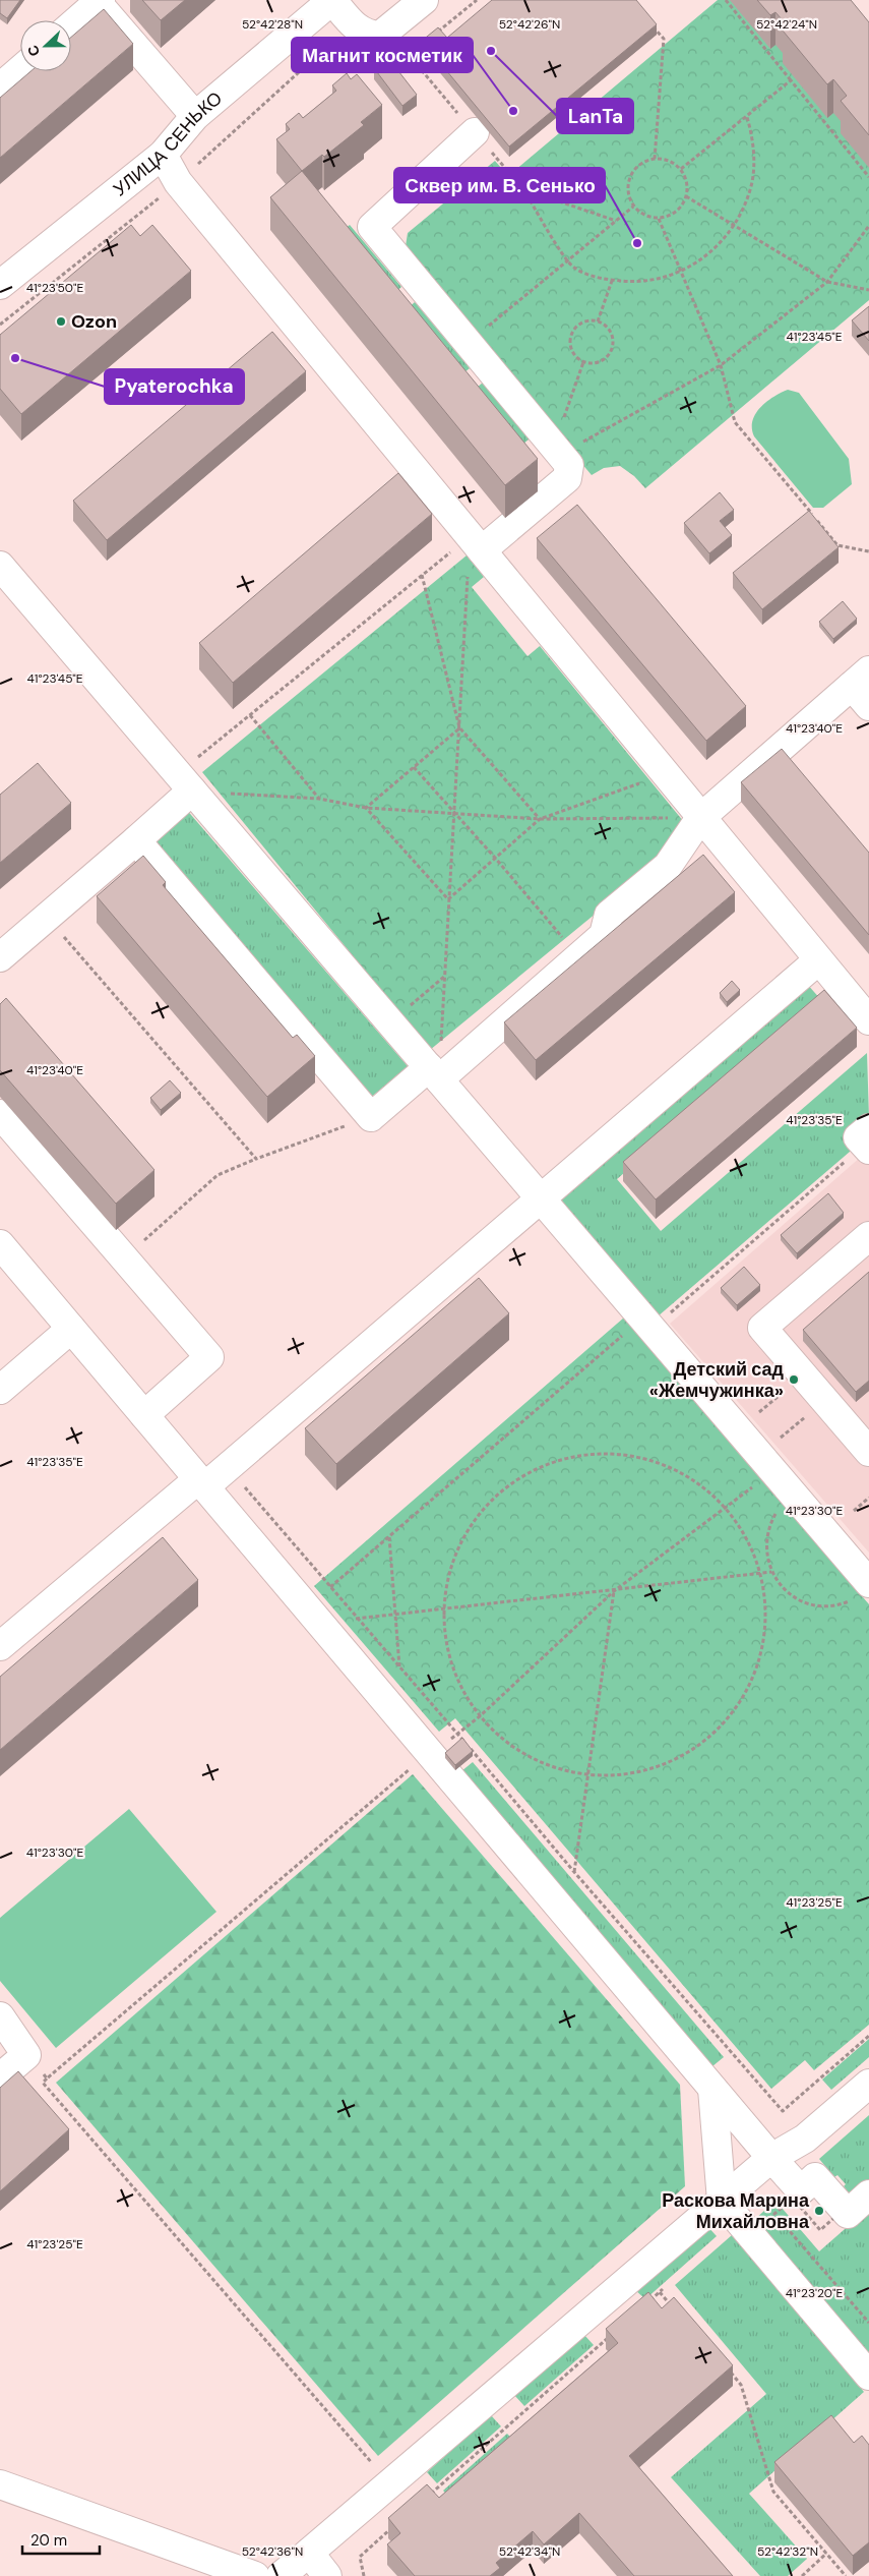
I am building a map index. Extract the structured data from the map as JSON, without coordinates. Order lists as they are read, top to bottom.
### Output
{
  "streets": {
    "street": ["УЛИЦА СЕНЬКО"]
  },
  "places": [
    "LanTa",
    "Магнит косметик",
    "Сквер им. В. Сенько",
    "Ozon",
    "Pyaterochka",
    "Детский сад «Жемчужинка»",
    "Раскова Марина Михайловна"
  ],
  "scale_bar": "20 m",
  "north": "left",
  "coordinates": [
    "52°42'28\"N",
    "52°42'24\"N",
    "52°42'26\"N",
    "41°23'50\"E",
    "41°23'45\"E",
    "41°23'40\"E",
    "41°23'35\"E",
    "41°23'30\"E",
    "41°23'25\"E",
    "41°23'20\"E",
    "52°42'36\"N",
    "52°42'34\"N",
    "52°42'32\"N"
  ]
}
